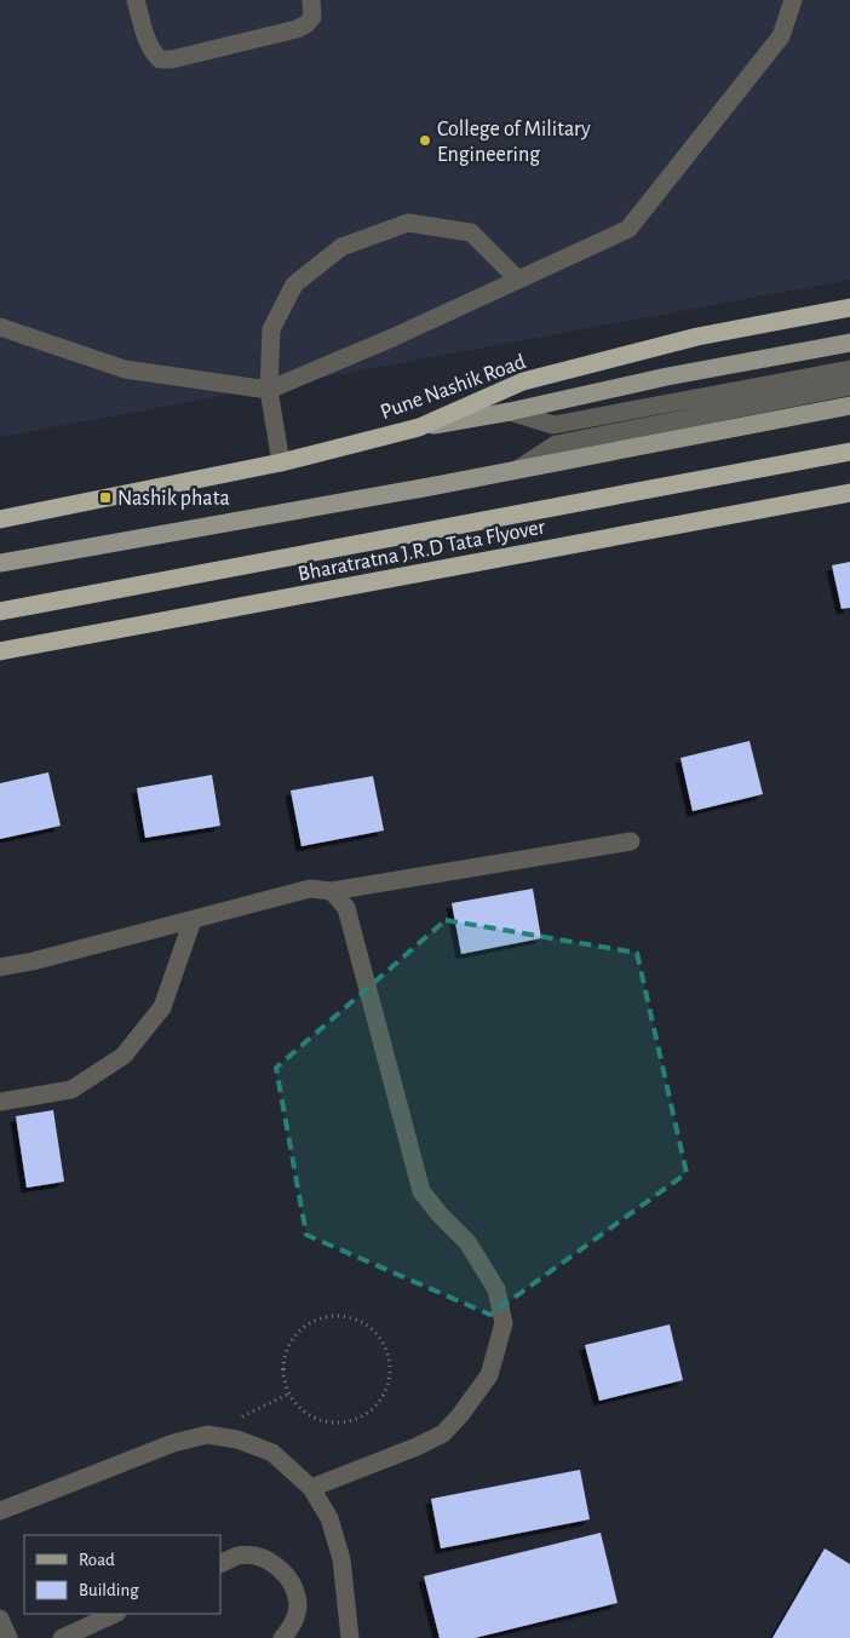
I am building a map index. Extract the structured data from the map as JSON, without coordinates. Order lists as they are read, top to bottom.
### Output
{
  "streets": {
    "highway": ["Pune Nashik Road", "Bharatratna J.R.D Tata Flyover"]
  },
  "places": {
    "other": ["College of Military Engineering"],
    "transit": ["Nashik phata"]
  },
  "legend": ["Road", "Building"]
}
